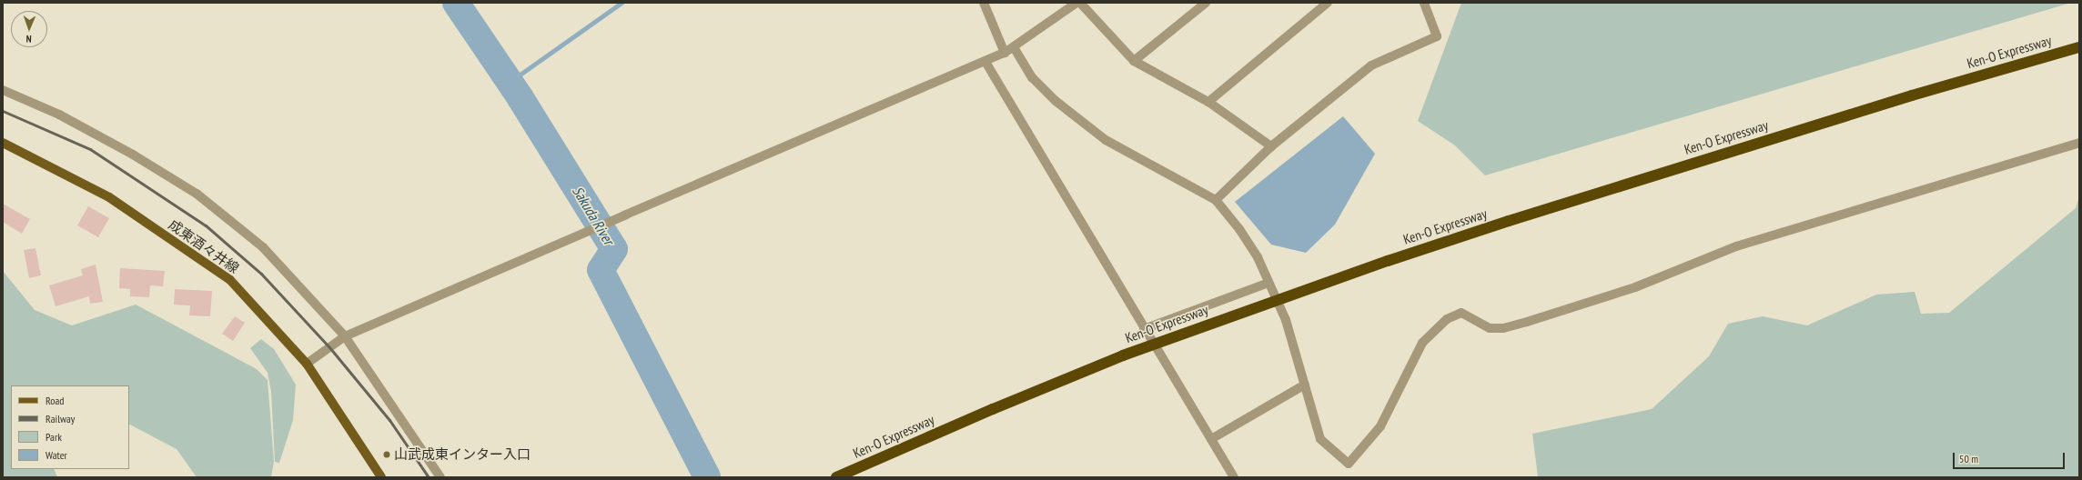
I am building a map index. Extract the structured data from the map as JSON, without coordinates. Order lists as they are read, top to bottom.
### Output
{
  "streets": {
    "highway": ["Ken-O Expressway"],
    "main road": ["成東酒々井線"]
  },
  "water": ["Sakuda River"],
  "places": ["山武成東インター入口"],
  "legend": [
    "Road",
    "Railway",
    "Park",
    "Water"
  ],
  "scale_bar": "50 m",
  "north": "bottom"
}
